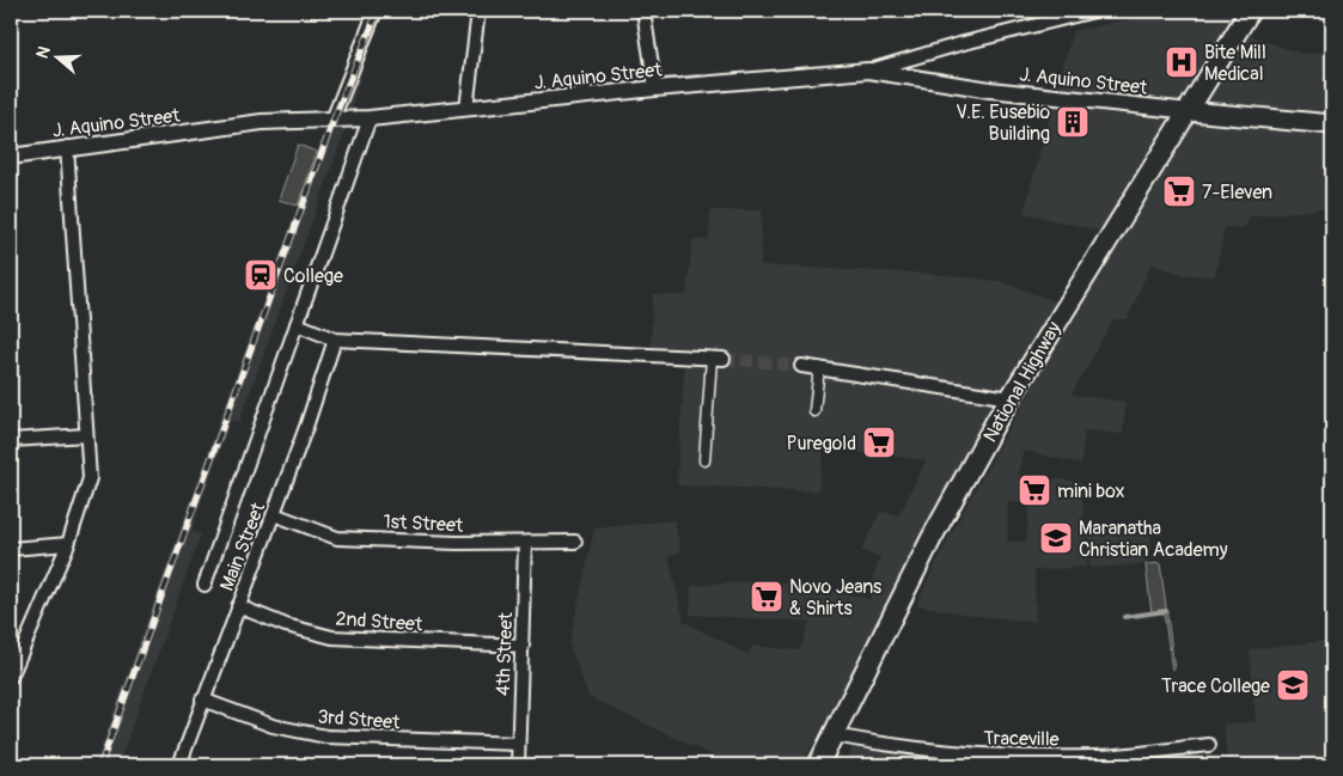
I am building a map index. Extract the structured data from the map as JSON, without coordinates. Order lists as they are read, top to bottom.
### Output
{
  "streets": {
    "main road": ["National Highway"],
    "street": [
      "J. Aquino Street",
      "1st Street",
      "Main Street",
      "2nd Street",
      "4th Street",
      "3rd Street",
      "Traceville"
    ]
  },
  "crossings": [
    ["J. Aquino Street", "National Highway"],
    ["National Highway", "Traceville"],
    ["1st Street", "Main Street"],
    ["1st Street", "4th Street"],
    ["Main Street", "2nd Street"],
    ["Main Street", "3rd Street"],
    ["2nd Street", "4th Street"],
    ["4th Street", "3rd Street"]
  ],
  "places": {
    "hospital": ["Bite Mill Medical"],
    "building": ["V.E. Eusebio Building"],
    "supermarket": [
      "7-Eleven",
      "Puregold",
      "mini box",
      "Novo Jeans & Shirts"
    ],
    "station": ["College"],
    "school or university": ["Maranatha Christian Academy", "Trace College"]
  },
  "north": "left"
}
